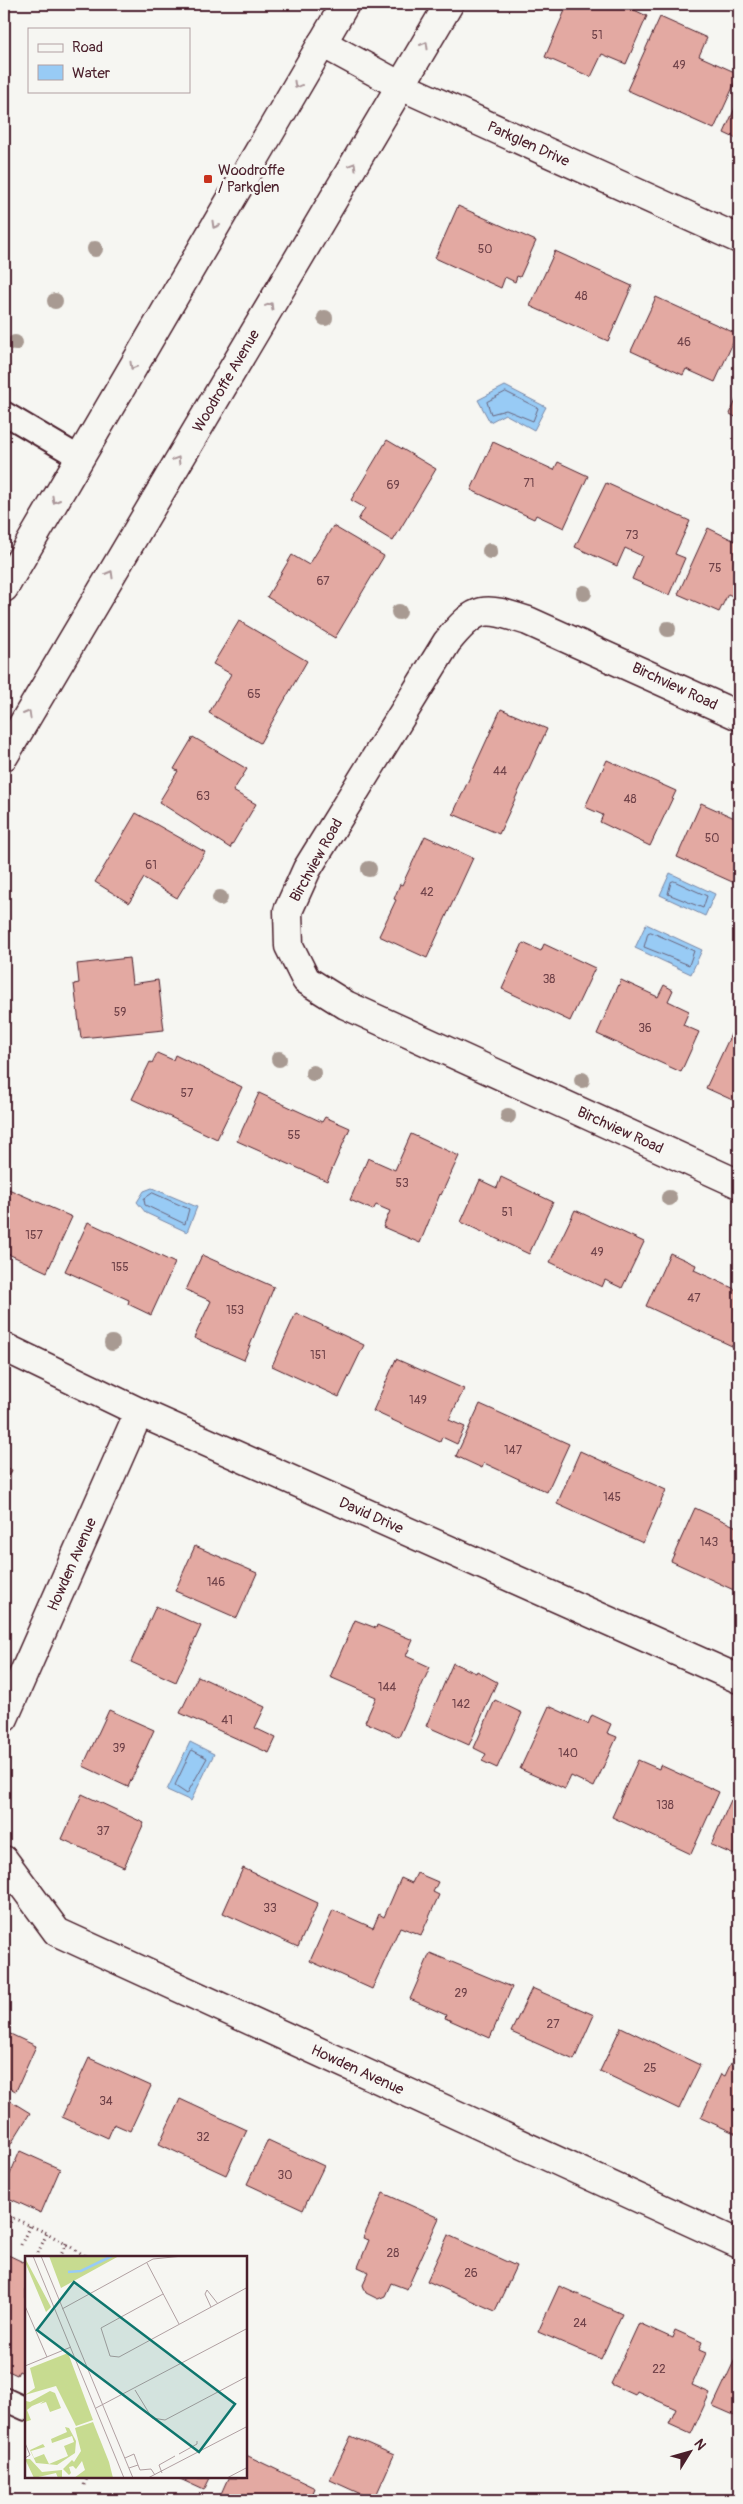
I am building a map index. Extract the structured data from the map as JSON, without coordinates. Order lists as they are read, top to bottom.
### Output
{
  "streets": {
    "street": [
      "Parkglen Drive",
      "Woodroffe Avenue",
      "Birchview Road",
      "David Drive",
      "Howden Avenue"
    ]
  },
  "crossings": [
    ["Parkglen Drive", "Woodroffe Avenue"],
    ["David Drive", "Howden Avenue"]
  ],
  "places": {
    "transit": ["Woodroffe / Parkglen"]
  },
  "house_numbers": [
    "51",
    "49",
    "50",
    "48",
    "46",
    "71",
    "69",
    "73",
    "75",
    "67",
    "65",
    "44",
    "63",
    "48",
    "50",
    "61",
    "42",
    "38",
    "59",
    "36",
    "57",
    "55",
    "53",
    "51",
    "157",
    "49",
    "155",
    "47",
    "153",
    "151",
    "149",
    "147",
    "145",
    "143",
    "146",
    "144",
    "142",
    "41",
    "39",
    "140",
    "138",
    "37",
    "33",
    "29",
    "27",
    "25",
    "34",
    "32",
    "30",
    "28",
    "26",
    "24",
    "22"
  ],
  "legend": ["Road", "Water"],
  "north": "top right"
}
